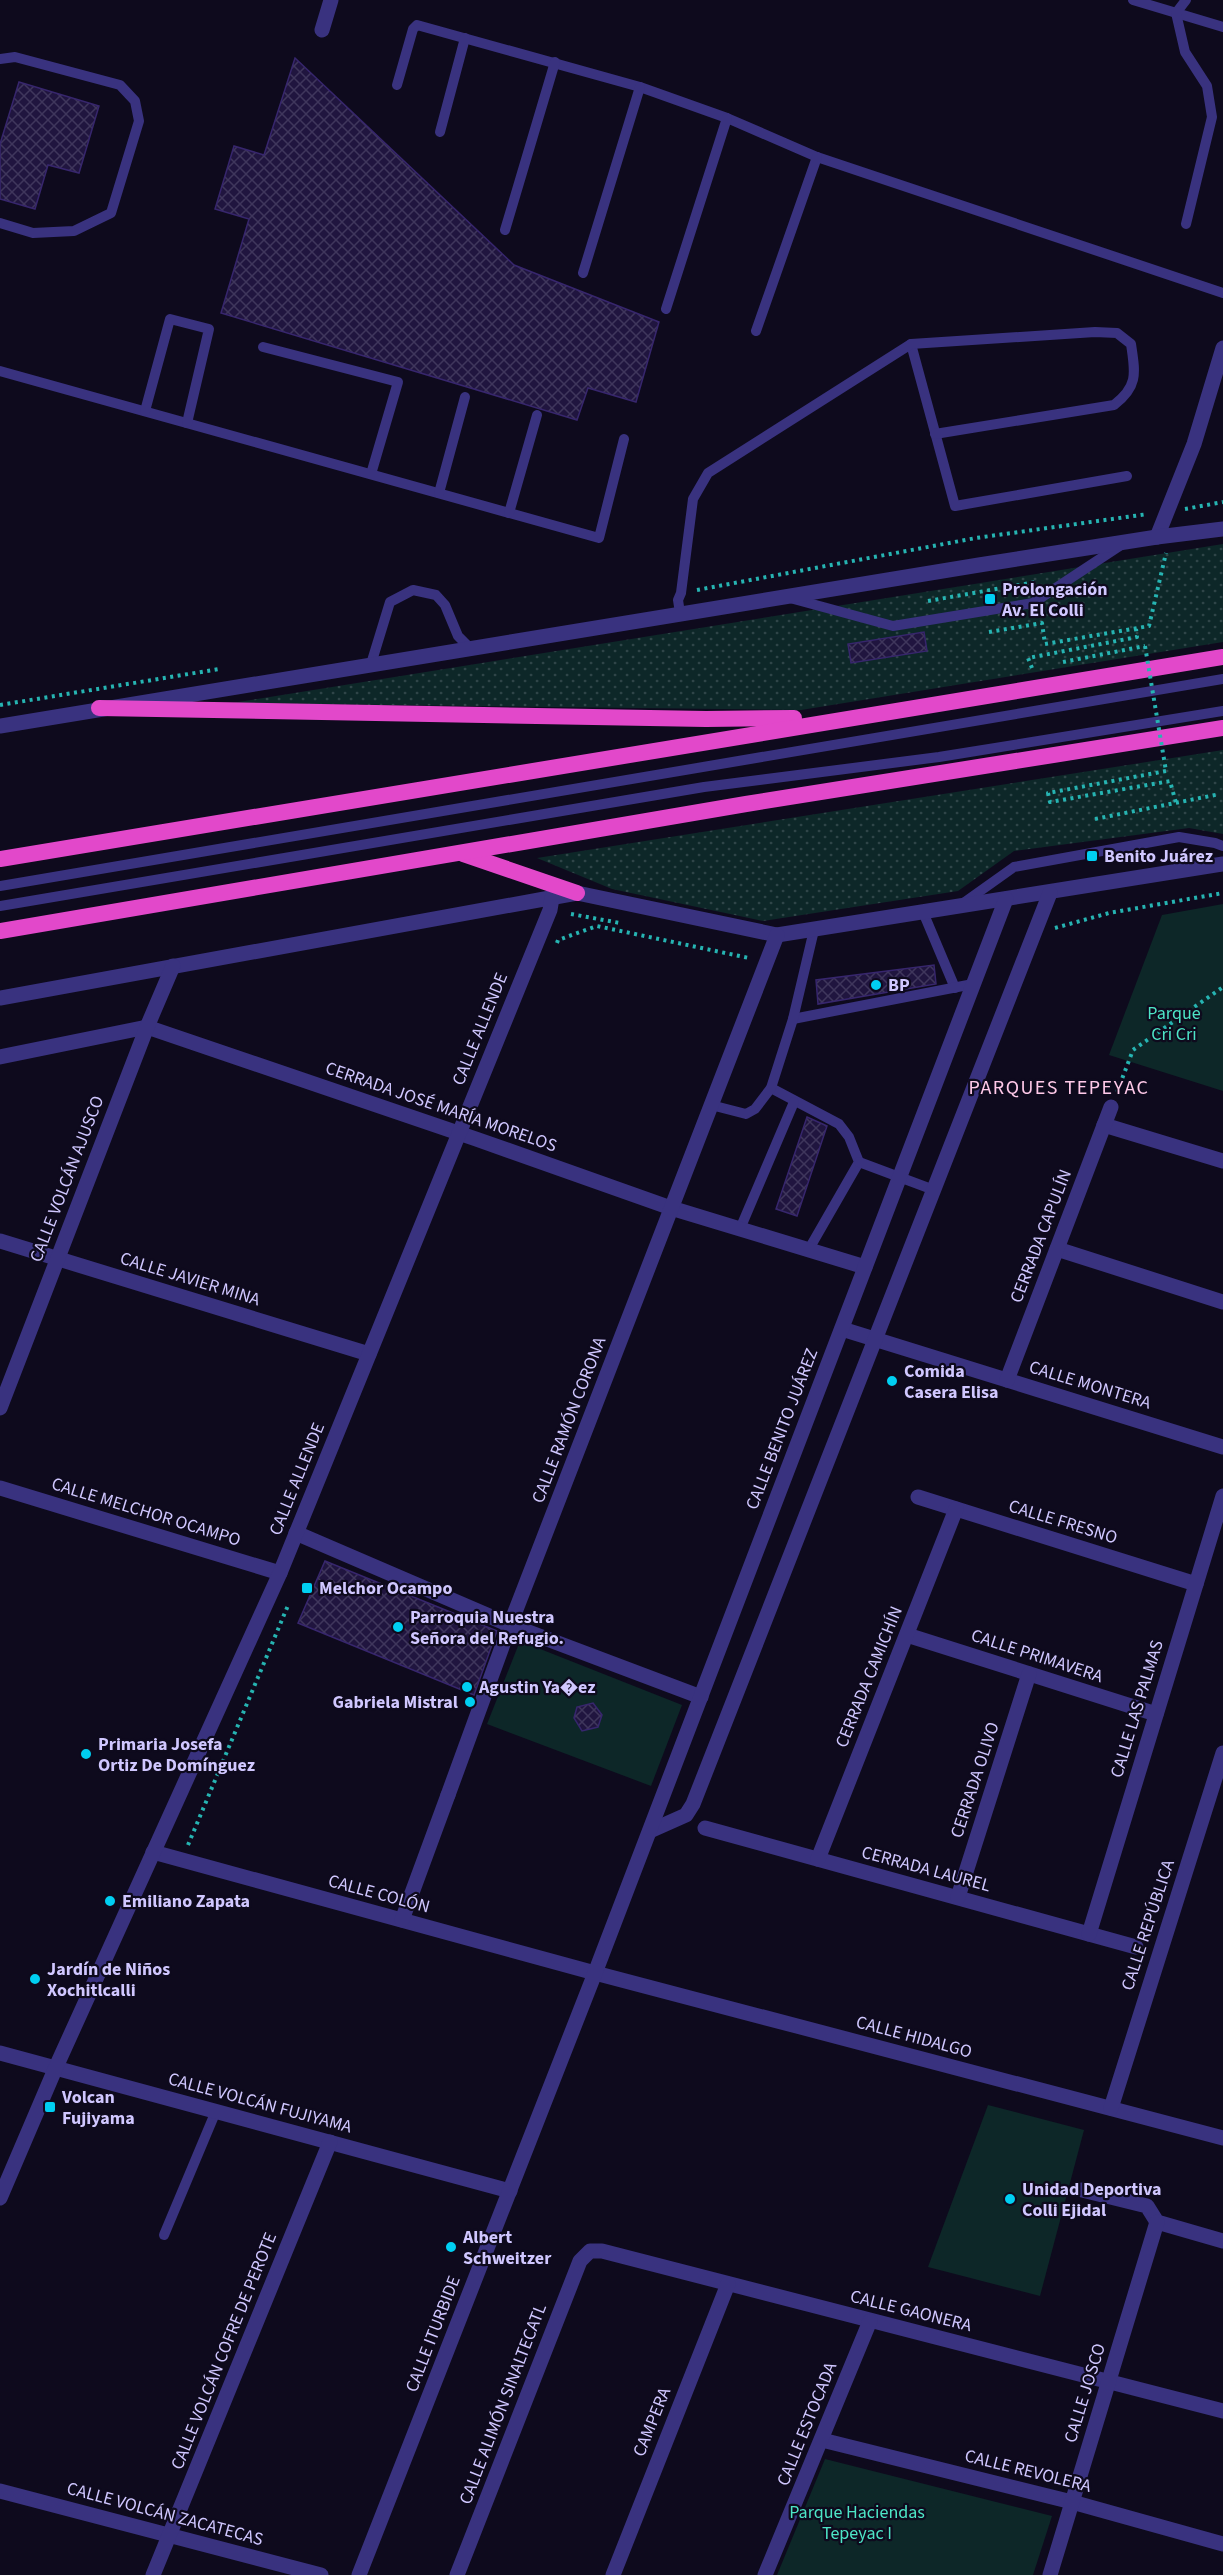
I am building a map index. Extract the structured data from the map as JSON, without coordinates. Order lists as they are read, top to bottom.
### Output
{
  "streets": {
    "street": [
      "CALLE ALLENDE",
      "CERRADA JOSÉ MARÍA MORELOS",
      "CALLE VOLCÁN AJUSCO",
      "CERRADA CAPULÍN",
      "CALLE JAVIER MINA",
      "CALLE MONTERA",
      "CALLE RAMÓN CORONA",
      "CALLE BENITO JUÁREZ",
      "CALLE MELCHOR OCAMPO",
      "CALLE FRESNO",
      "CALLE PRIMAVERA",
      "CERRADA CAMICHÍN",
      "CALLE LAS PALMAS",
      "CERRADA OLIVO",
      "CERRADA LAUREL",
      "CALLE COLÓN",
      "CALLE REPÚBLICA",
      "CALLE HIDALGO",
      "CALLE VOLCÁN FUJIYAMA",
      "CALLE GAONERA",
      "CALLE ITURBIDE",
      "CALLE VOLCÁN COFRE DE PEROTE",
      "CALLE JOSCO",
      "CALLE ALIMÓN SINALTECATL",
      "CAMPERA",
      "CALLE ESTOCADA",
      "CALLE REVOLERA",
      "CALLE VOLCÁN ZACATECAS"
    ]
  },
  "crossings": [
    ["CALLE ALLENDE", "CERRADA JOSÉ MARÍA MORELOS"],
    ["CALLE ALLENDE", "CALLE JAVIER MINA"],
    ["CALLE ALLENDE", "CALLE MELCHOR OCAMPO"],
    ["CALLE ALLENDE", "CALLE COLÓN"],
    ["CALLE ALLENDE", "CALLE VOLCÁN FUJIYAMA"],
    ["CERRADA JOSÉ MARÍA MORELOS", "CALLE VOLCÁN AJUSCO"],
    ["CERRADA JOSÉ MARÍA MORELOS", "CALLE RAMÓN CORONA"],
    ["CERRADA JOSÉ MARÍA MORELOS", "CALLE BENITO JUÁREZ"],
    ["CALLE VOLCÁN AJUSCO", "CALLE JAVIER MINA"],
    ["CERRADA CAPULÍN", "CALLE MONTERA"],
    ["CALLE MONTERA", "CALLE BENITO JUÁREZ"],
    ["CALLE RAMÓN CORONA", "CALLE COLÓN"],
    ["CALLE BENITO JUÁREZ", "CALLE COLÓN"],
    ["CALLE BENITO JUÁREZ", "CALLE HIDALGO"],
    ["CALLE BENITO JUÁREZ", "CALLE ITURBIDE"],
    ["CALLE FRESNO", "CERRADA CAMICHÍN"],
    ["CALLE FRESNO", "CALLE LAS PALMAS"],
    ["CALLE PRIMAVERA", "CERRADA CAMICHÍN"],
    ["CALLE PRIMAVERA", "CALLE LAS PALMAS"],
    ["CALLE PRIMAVERA", "CERRADA OLIVO"],
    ["CERRADA CAMICHÍN", "CERRADA LAUREL"],
    ["CALLE LAS PALMAS", "CERRADA LAUREL"],
    ["CERRADA OLIVO", "CERRADA LAUREL"],
    ["CALLE COLÓN", "CALLE HIDALGO"],
    ["CALLE COLÓN", "CALLE ITURBIDE"],
    ["CALLE REPÚBLICA", "CALLE HIDALGO"],
    ["CALLE HIDALGO", "CALLE ITURBIDE"],
    ["CALLE VOLCÁN FUJIYAMA", "CALLE ITURBIDE"],
    ["CALLE VOLCÁN FUJIYAMA", "CALLE VOLCÁN COFRE DE PEROTE"],
    ["CALLE GAONERA", "CALLE JOSCO"],
    ["CALLE GAONERA", "CALLE ALIMÓN SINALTECATL"],
    ["CALLE GAONERA", "CAMPERA"],
    ["CALLE GAONERA", "CALLE ESTOCADA"],
    ["CALLE VOLCÁN COFRE DE PEROTE", "CALLE VOLCÁN ZACATECAS"],
    ["CALLE JOSCO", "CALLE REVOLERA"],
    ["CALLE ESTOCADA", "CALLE REVOLERA"]
  ],
  "districts": ["PARQUES TEPEYAC"],
  "parks": ["Parque Cri Cri", "Parque Haciendas Tepeyac I"],
  "places": {
    "transit": [
      "Prolongación Av. El Colli",
      "Benito Juárez",
      "Melchor Ocampo",
      "Volcan Fujiyama"
    ],
    "other": [
      "BP",
      "Comida Casera Elisa",
      "Parroquia Nuestra Señora del Refugio.",
      "Agustin Ya�ez",
      "Gabriela Mistral",
      "Primaria Josefa Ortiz De Domínguez",
      "Emiliano Zapata",
      "Jardín de Niños Xochitlcalli",
      "Unidad Deportiva Colli Ejidal",
      "Albert Schweitzer"
    ]
  }
}
